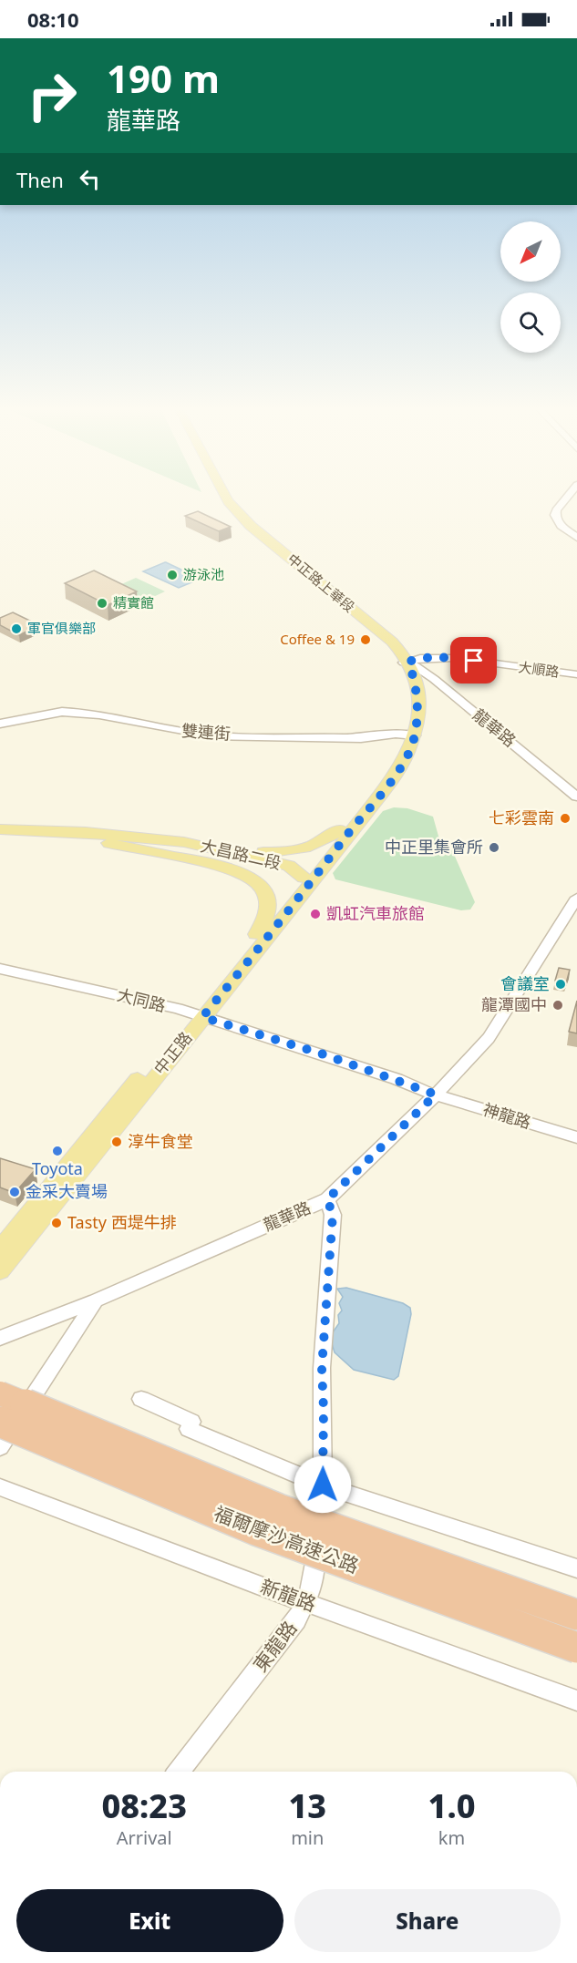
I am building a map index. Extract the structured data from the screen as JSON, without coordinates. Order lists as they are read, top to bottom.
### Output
{
  "streets": {
    "highway": ["福爾摩沙高速公路"],
    "main road": ["中正路上華段", "大昌路二段", "中正路"],
    "street": [
      "大順路",
      "龍華路",
      "雙連街",
      "大同路",
      "神龍路",
      "新龍路",
      "東龍路"
    ]
  },
  "crossings": [
    ["中正路上華段", "大順路"],
    ["中正路上華段", "龍華路"],
    ["中正路上華段", "中正路"],
    ["大順路", "龍華路"],
    ["大順路", "中正路"],
    ["龍華路", "大同路"],
    ["龍華路", "中正路"],
    ["龍華路", "神龍路"],
    ["龍華路", "東龍路"],
    ["雙連街", "中正路"],
    ["大昌路二段", "中正路"],
    ["大同路", "中正路"],
    ["大同路", "神龍路"],
    ["新龍路", "東龍路"]
  ],
  "places": [
    "游泳池",
    "精實館",
    "軍官俱樂部",
    "Coffee & 19",
    "七彩雲南",
    "中正里集會所",
    "凱虹汽車旅館",
    "會議室",
    "龍潭國中",
    "淳牛食堂",
    "Toyota",
    "金采大賣場",
    "Tasty 西堤牛排"
  ],
  "north": "bottom left",
  "page": {
    "status": "08:10",
    "turn": ["190 m", "龍華路"],
    "then": "Then",
    "eta": [
      "08:23",
      "Arrival",
      "13",
      "min",
      "1.0",
      "km"
    ],
    "buttons": ["Exit", "Share"]
  }
}
